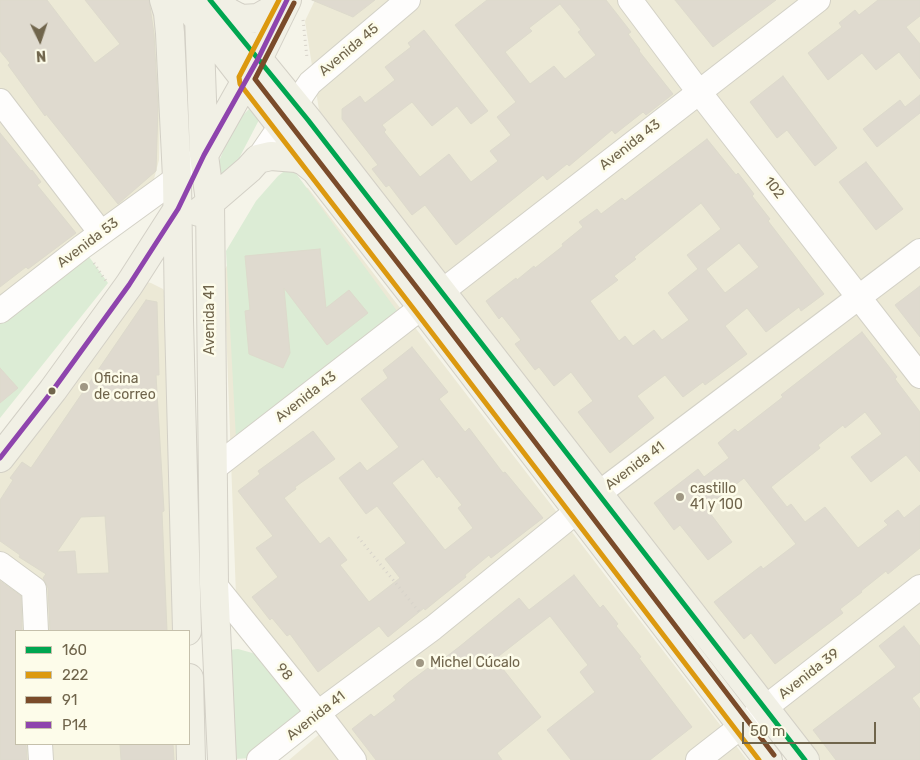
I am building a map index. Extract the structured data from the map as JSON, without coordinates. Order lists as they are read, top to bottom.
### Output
{
  "streets": {
    "main road": ["Avenida 41"],
    "street": [
      "Avenida 45",
      "Avenida 43",
      "102",
      "Avenida 53",
      "98",
      "Avenida 39"
    ]
  },
  "crossings": [
    ["Avenida 43", "102"],
    ["Avenida 43", "Avenida 41"],
    ["102", "Avenida 41"],
    ["Avenida 53", "Avenida 41"],
    ["Avenida 41", "98"]
  ],
  "places": ["Oficina de correo", "castillo 41 y 100", "Michel Cúcalo"],
  "lines": [
    "transit line 160",
    "transit line 222",
    "transit line P14",
    "transit line 91"
  ],
  "legend": [
    "160",
    "222",
    "91",
    "P14"
  ],
  "scale_bar": "50 m",
  "north": "bottom"
}
